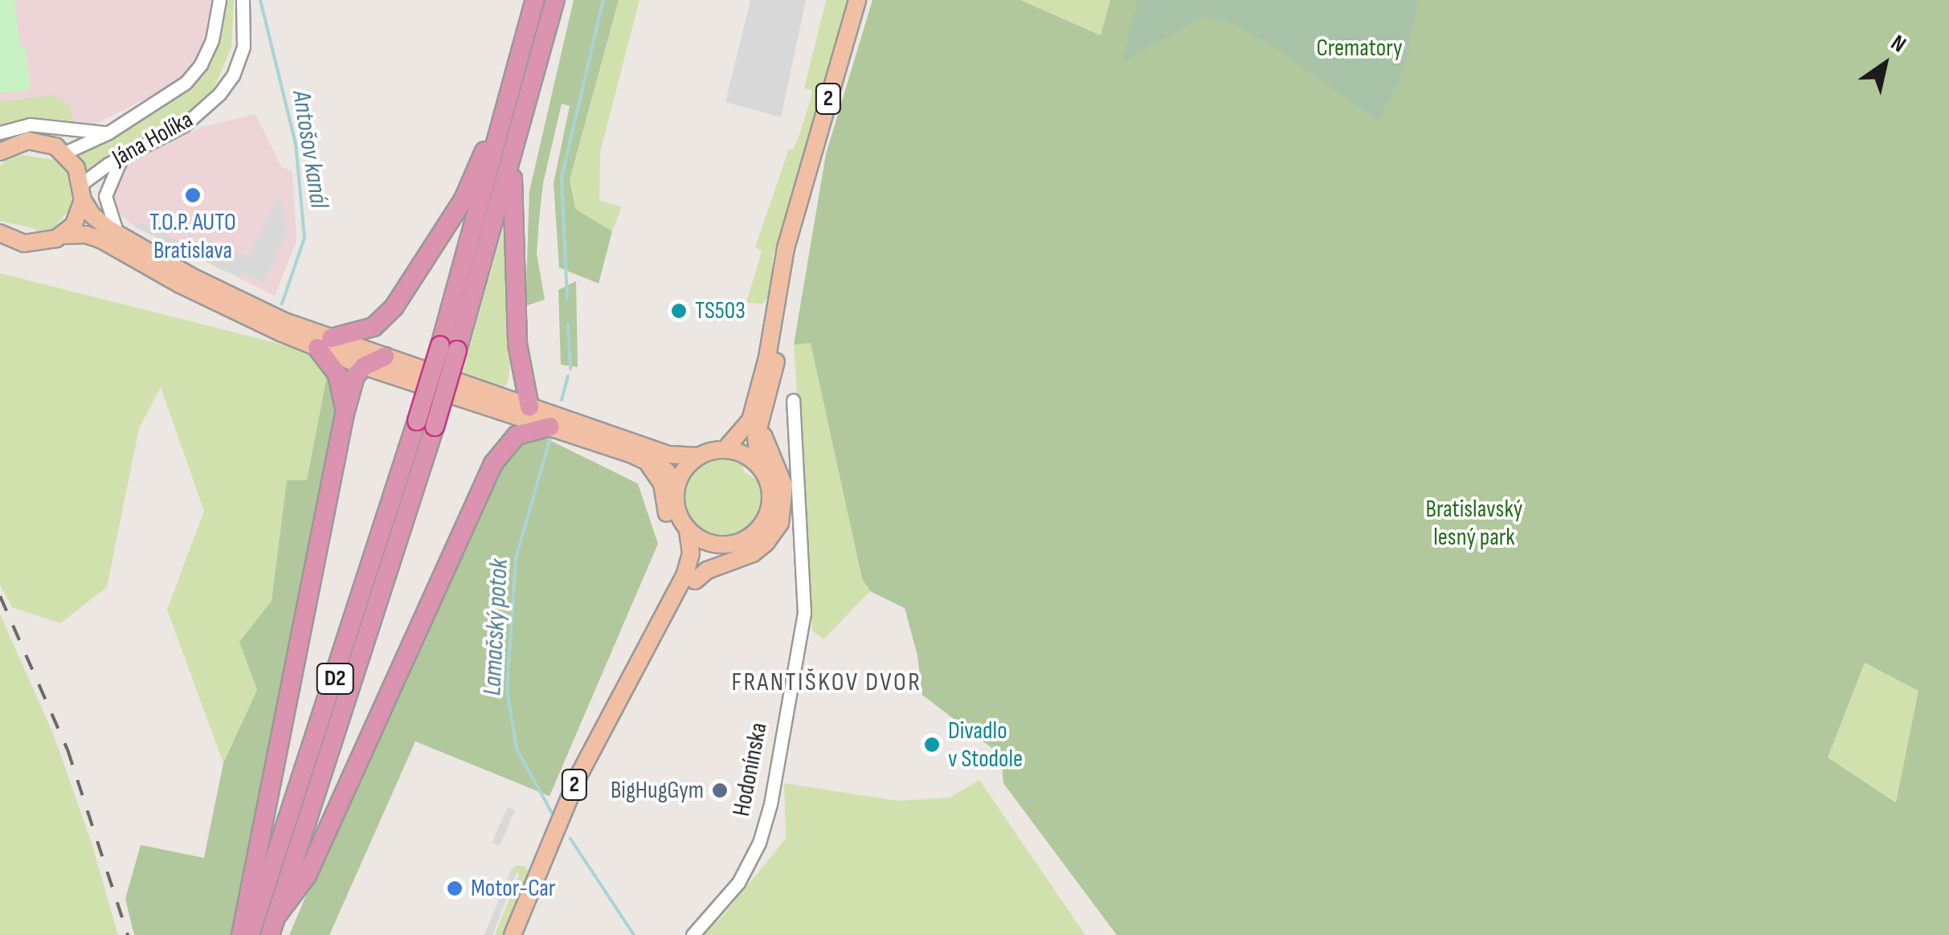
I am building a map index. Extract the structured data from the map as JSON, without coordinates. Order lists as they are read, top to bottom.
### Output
{
  "streets": {
    "highway": ["D2"],
    "main road": ["2"],
    "street": ["Jána Holíka", "Hodonínska"]
  },
  "districts": ["FRANTIŠKOV DVOR"],
  "water": ["Antošov kanál", "Lamačský potok"],
  "parks": ["Crematory", "Bratislavský lesný park"],
  "places": [
    "T.O.P. AUTO Bratislava",
    "TS503",
    "Divadlo v Stodole",
    "BigHugGym",
    "Motor-Car"
  ],
  "north": "top right"
}
